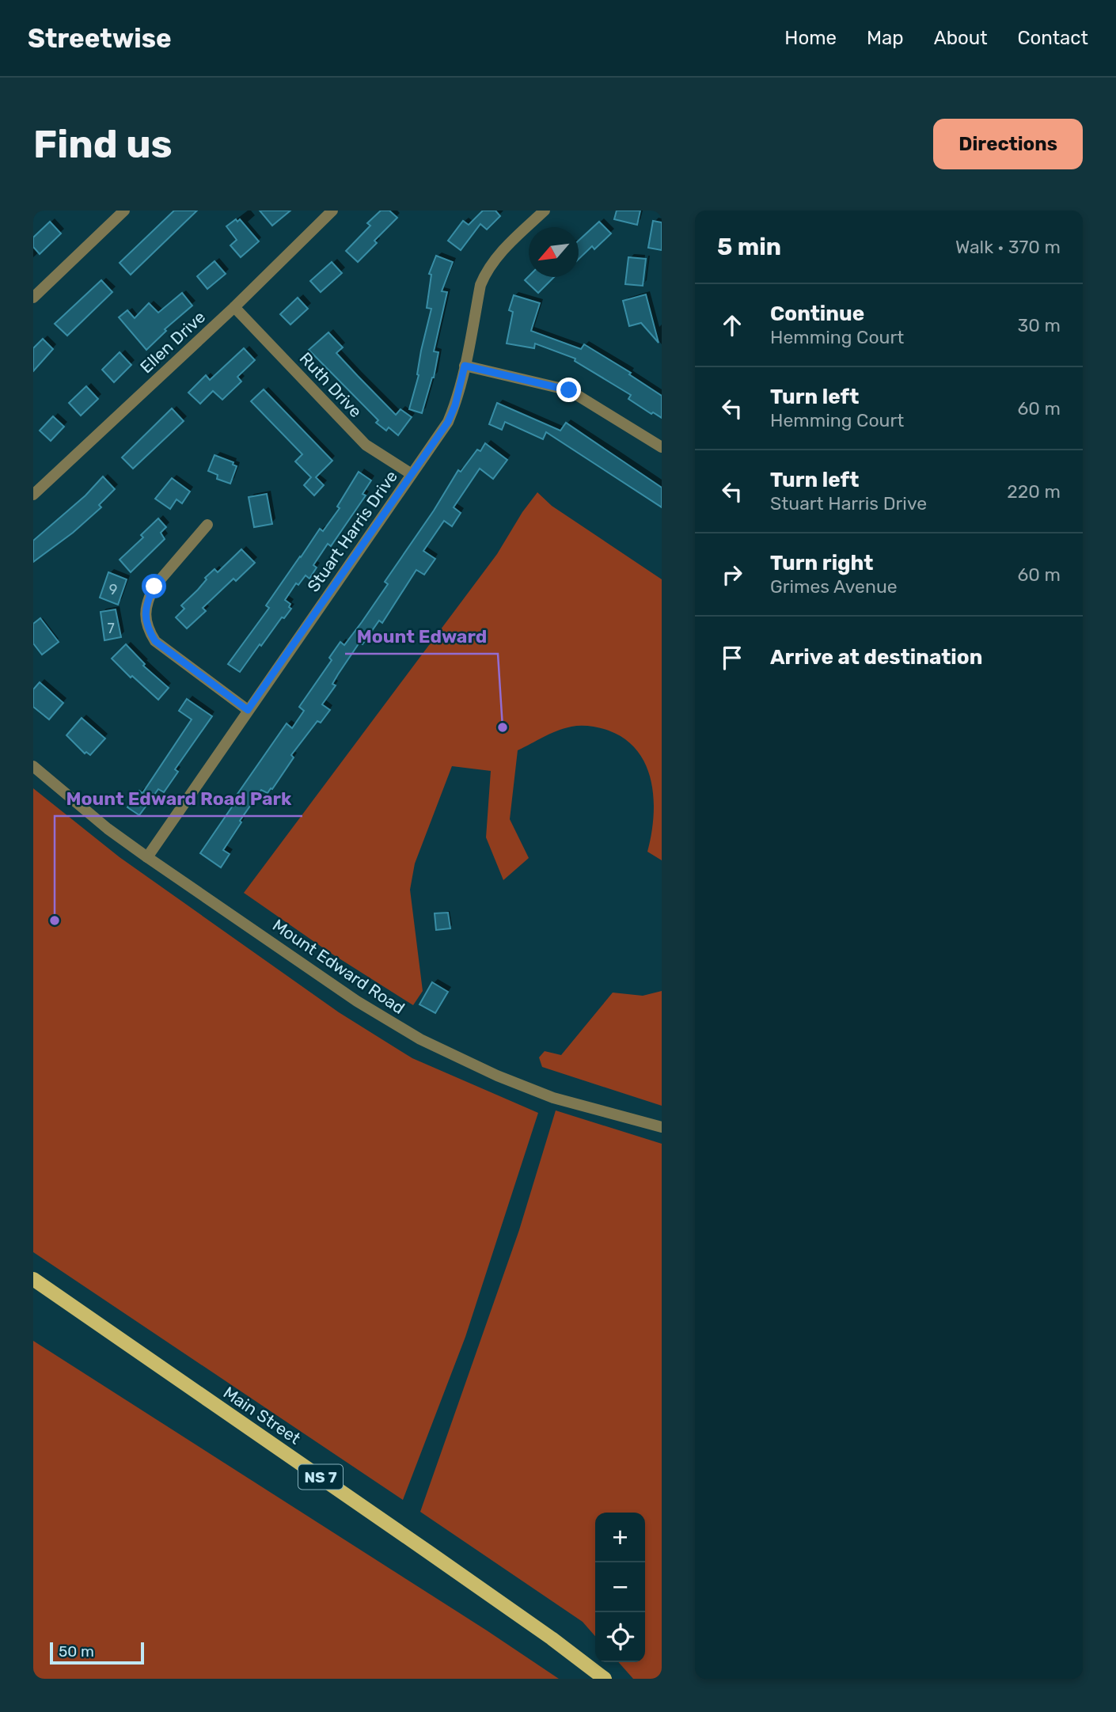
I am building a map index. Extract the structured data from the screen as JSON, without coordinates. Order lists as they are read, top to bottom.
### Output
{
  "streets": {
    "main road": ["Main Street", "NS 7"],
    "street": [
      "Ellen Drive",
      "Ruth Drive",
      "Stuart Harris Drive",
      "Mount Edward Road"
    ]
  },
  "crossings": [
    ["Ellen Drive", "Ruth Drive"],
    ["Ruth Drive", "Stuart Harris Drive"],
    ["Stuart Harris Drive", "Mount Edward Road"]
  ],
  "places": ["Mount Edward", "Mount Edward Road Park"],
  "house_numbers": ["9", "7"],
  "scale_bar": "50 m",
  "north": "bottom left",
  "page": {
    "header": "Streetwise",
    "nav": [
      "Home",
      "Map",
      "About",
      "Contact"
    ],
    "buttons": "Directions",
    "title": "Find us",
    "heading": ["5 min", "Walk · 370 m"],
    "list": [
      ["Continue", "Hemming Court", "30 m"],
      ["Turn left", "Hemming Court", "60 m"],
      ["Turn left", "Stuart Harris Drive", "220 m"],
      ["Turn right", "Grimes Avenue", "60 m"],
      "Arrive at destination"
    ],
    "map_buttons": ["+", "−"],
    "scale": "50 m"
  }
}
